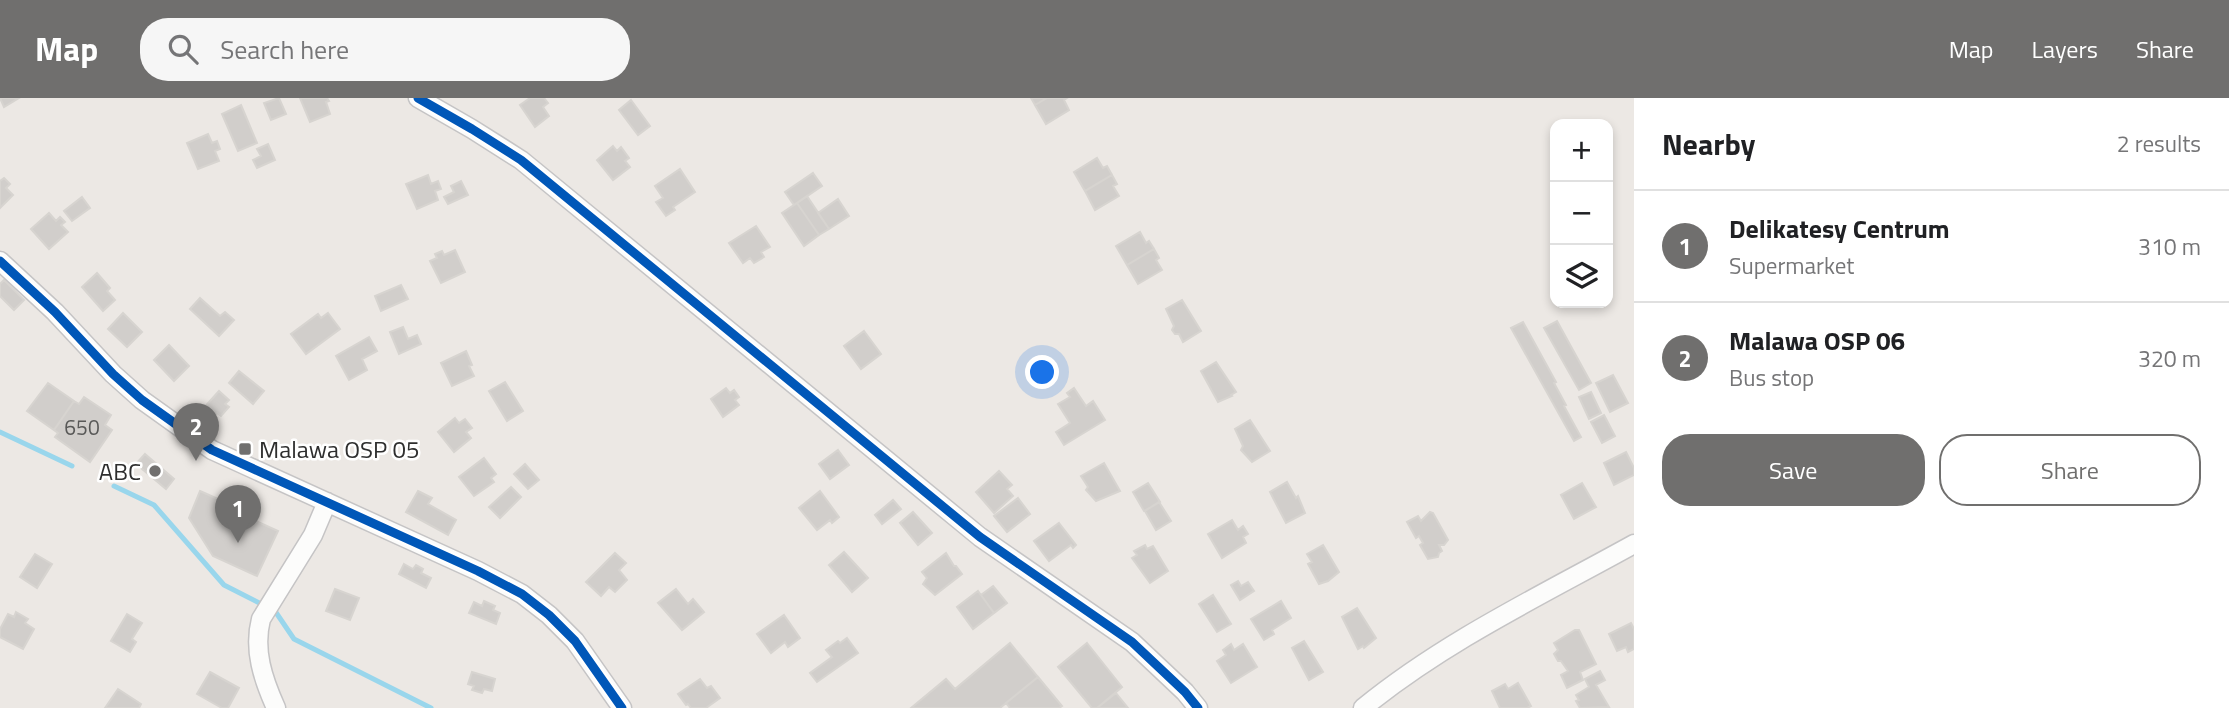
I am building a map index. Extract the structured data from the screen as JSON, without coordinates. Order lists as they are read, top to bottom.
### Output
{
  "places": {
    "transit": ["Malawa OSP 05"],
    "other": ["ABC"]
  },
  "house_numbers": ["650"],
  "page": {
    "header": "Map",
    "search": "Search here",
    "nav": ["Map", "Layers", "Share"],
    "heading": ["Nearby", "2 results"],
    "map_buttons": ["+", "−"],
    "list": [
      {
        "mark": "1",
        "name": "Delikatesy Centrum",
        "note": "Supermarket",
        "value": "310 m"
      },
      {
        "mark": "2",
        "name": "Malawa OSP 06",
        "note": "Bus stop",
        "value": "320 m"
      }
    ],
    "pins": ["2", "1"],
    "buttons": ["Save", "Share"]
  }
}
